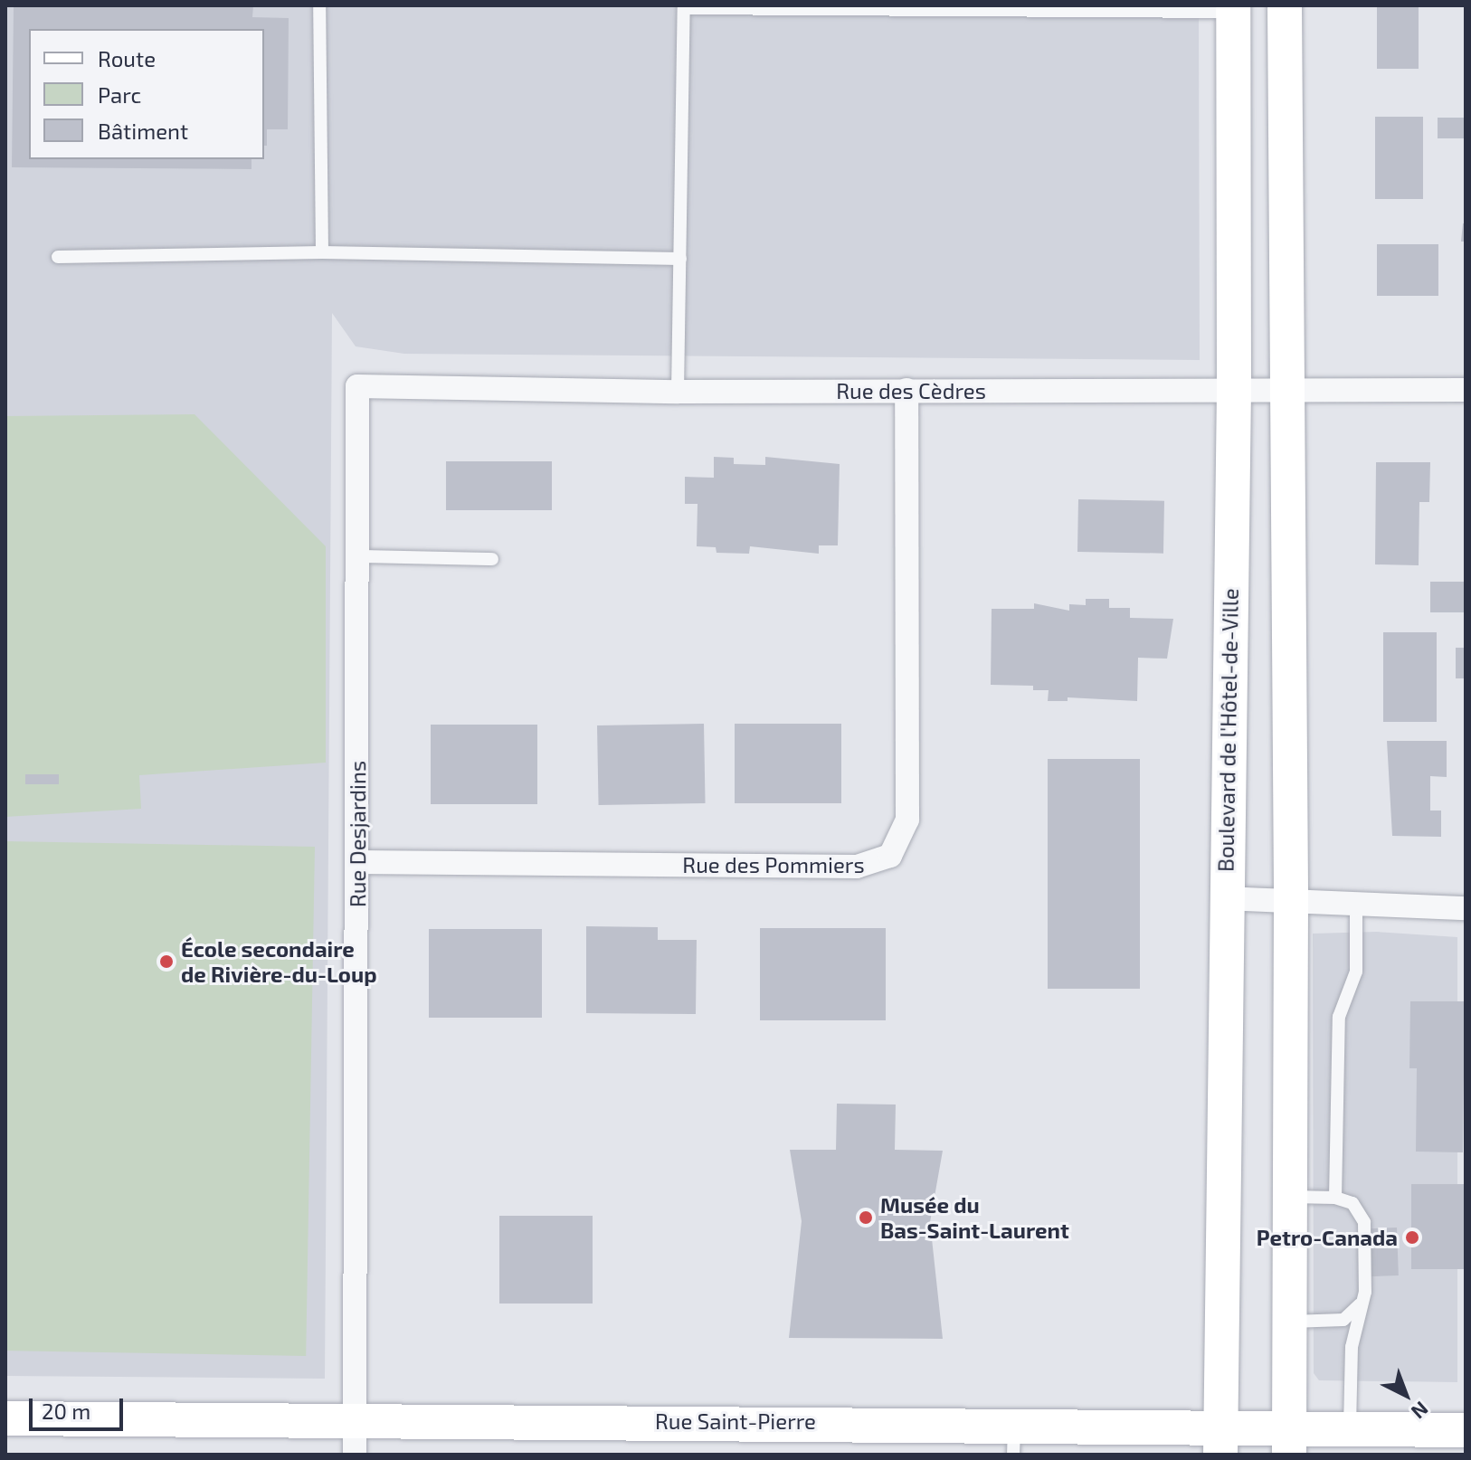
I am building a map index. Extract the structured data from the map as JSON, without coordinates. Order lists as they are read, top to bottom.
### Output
{
  "streets": {
    "main road": ["Boulevard de l'Hôtel-de-Ville", "Rue Saint-Pierre"],
    "street": ["Rue des Cèdres", "Rue Desjardins", "Rue des Pommiers"]
  },
  "crossings": [
    ["Rue des Cèdres", "Boulevard de l'Hôtel-de-Ville"],
    ["Rue des Cèdres", "Rue Desjardins"],
    ["Rue des Cèdres", "Rue des Pommiers"],
    ["Boulevard de l'Hôtel-de-Ville", "Rue Saint-Pierre"],
    ["Rue Desjardins", "Rue des Pommiers"],
    ["Rue Desjardins", "Rue Saint-Pierre"]
  ],
  "places": ["École secondaire de Rivière-du-Loup", "Musée du Bas-Saint-Laurent", "Petro-Canada"],
  "legend": ["Route", "Parc", "Bâtiment"],
  "scale_bar": "20 m",
  "north": "bottom right"
}
